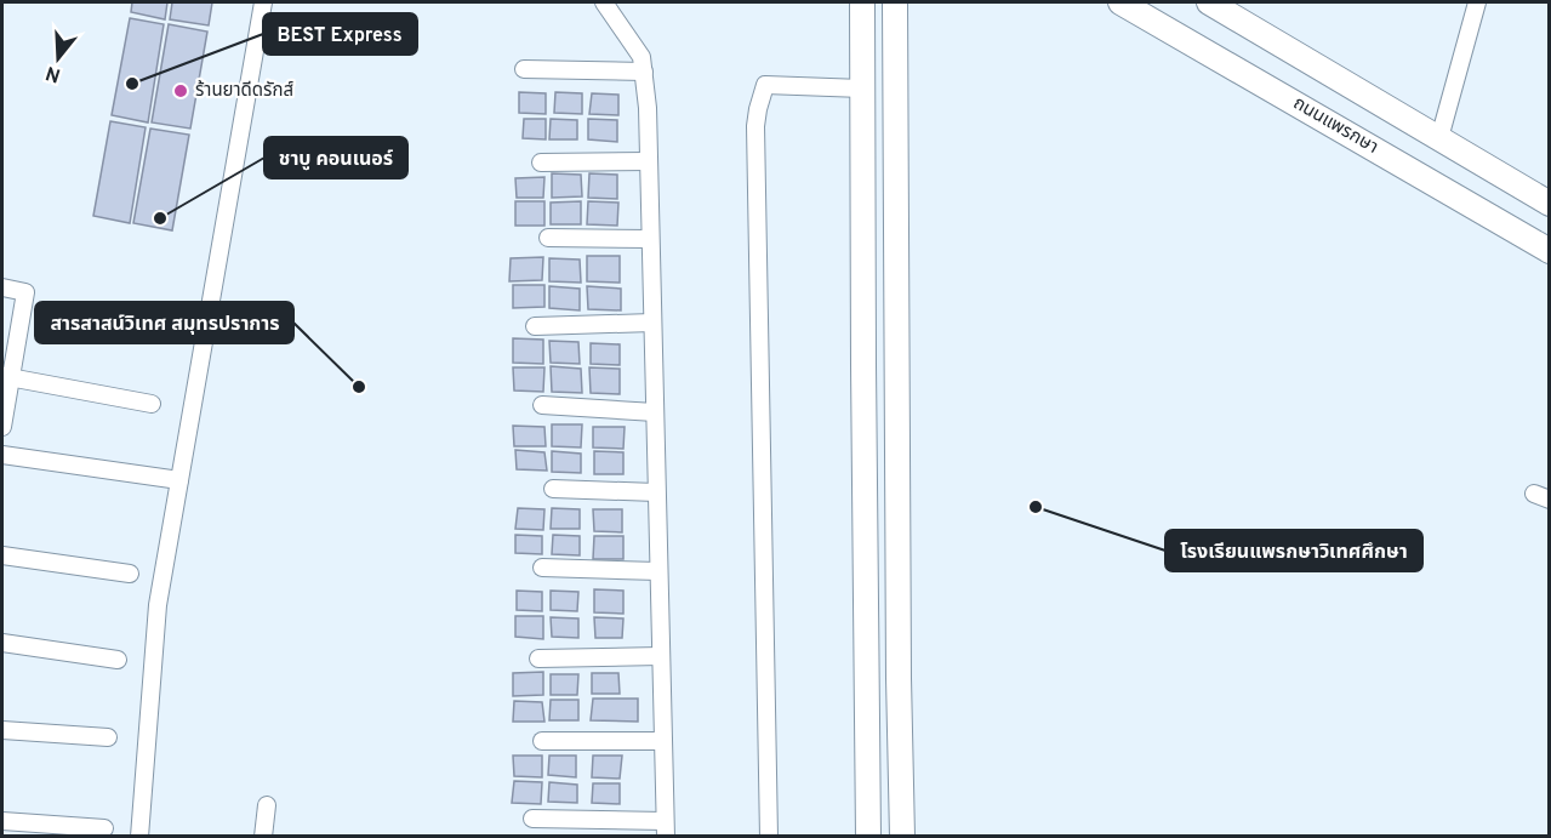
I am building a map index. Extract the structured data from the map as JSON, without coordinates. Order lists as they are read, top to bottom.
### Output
{
  "streets": {
    "street": ["ถนนแพรกษา"]
  },
  "places": [
    "BEST Express",
    "ร้านยาดีดรักส์",
    "ชาบู คอนเนอร์",
    "สารสาสน์วิเทศ สมุทรปราการ",
    "โรงเรียนแพรกษาวิเทศศึกษา"
  ],
  "north": "bottom"
}
